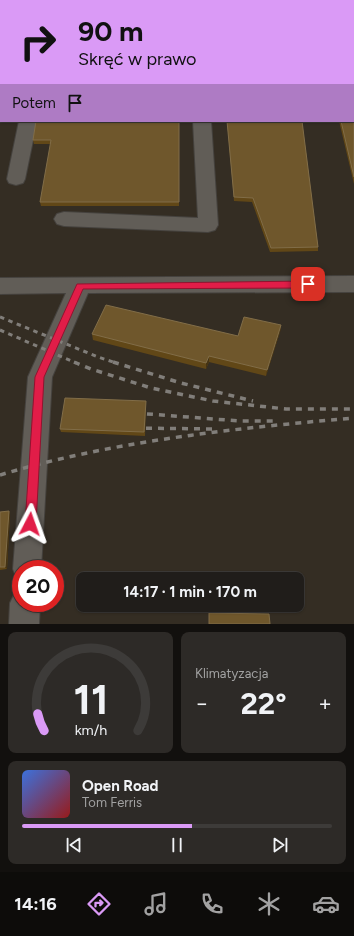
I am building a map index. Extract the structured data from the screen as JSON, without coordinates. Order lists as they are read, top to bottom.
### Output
{
  "page": {
    "turn": ["90 m", "Skręć w prawo"],
    "then": "Potem",
    "limit": "20",
    "trip": "14:17 · 1 min · 170 m",
    "tile": "Klimatyzacja",
    "heat": ["−", "22°", "+"],
    "song": ["Open Road", "Tom Ferris"],
    "tabs": "14:16",
    "gauge": ["11", "km/h"]
  }
}
